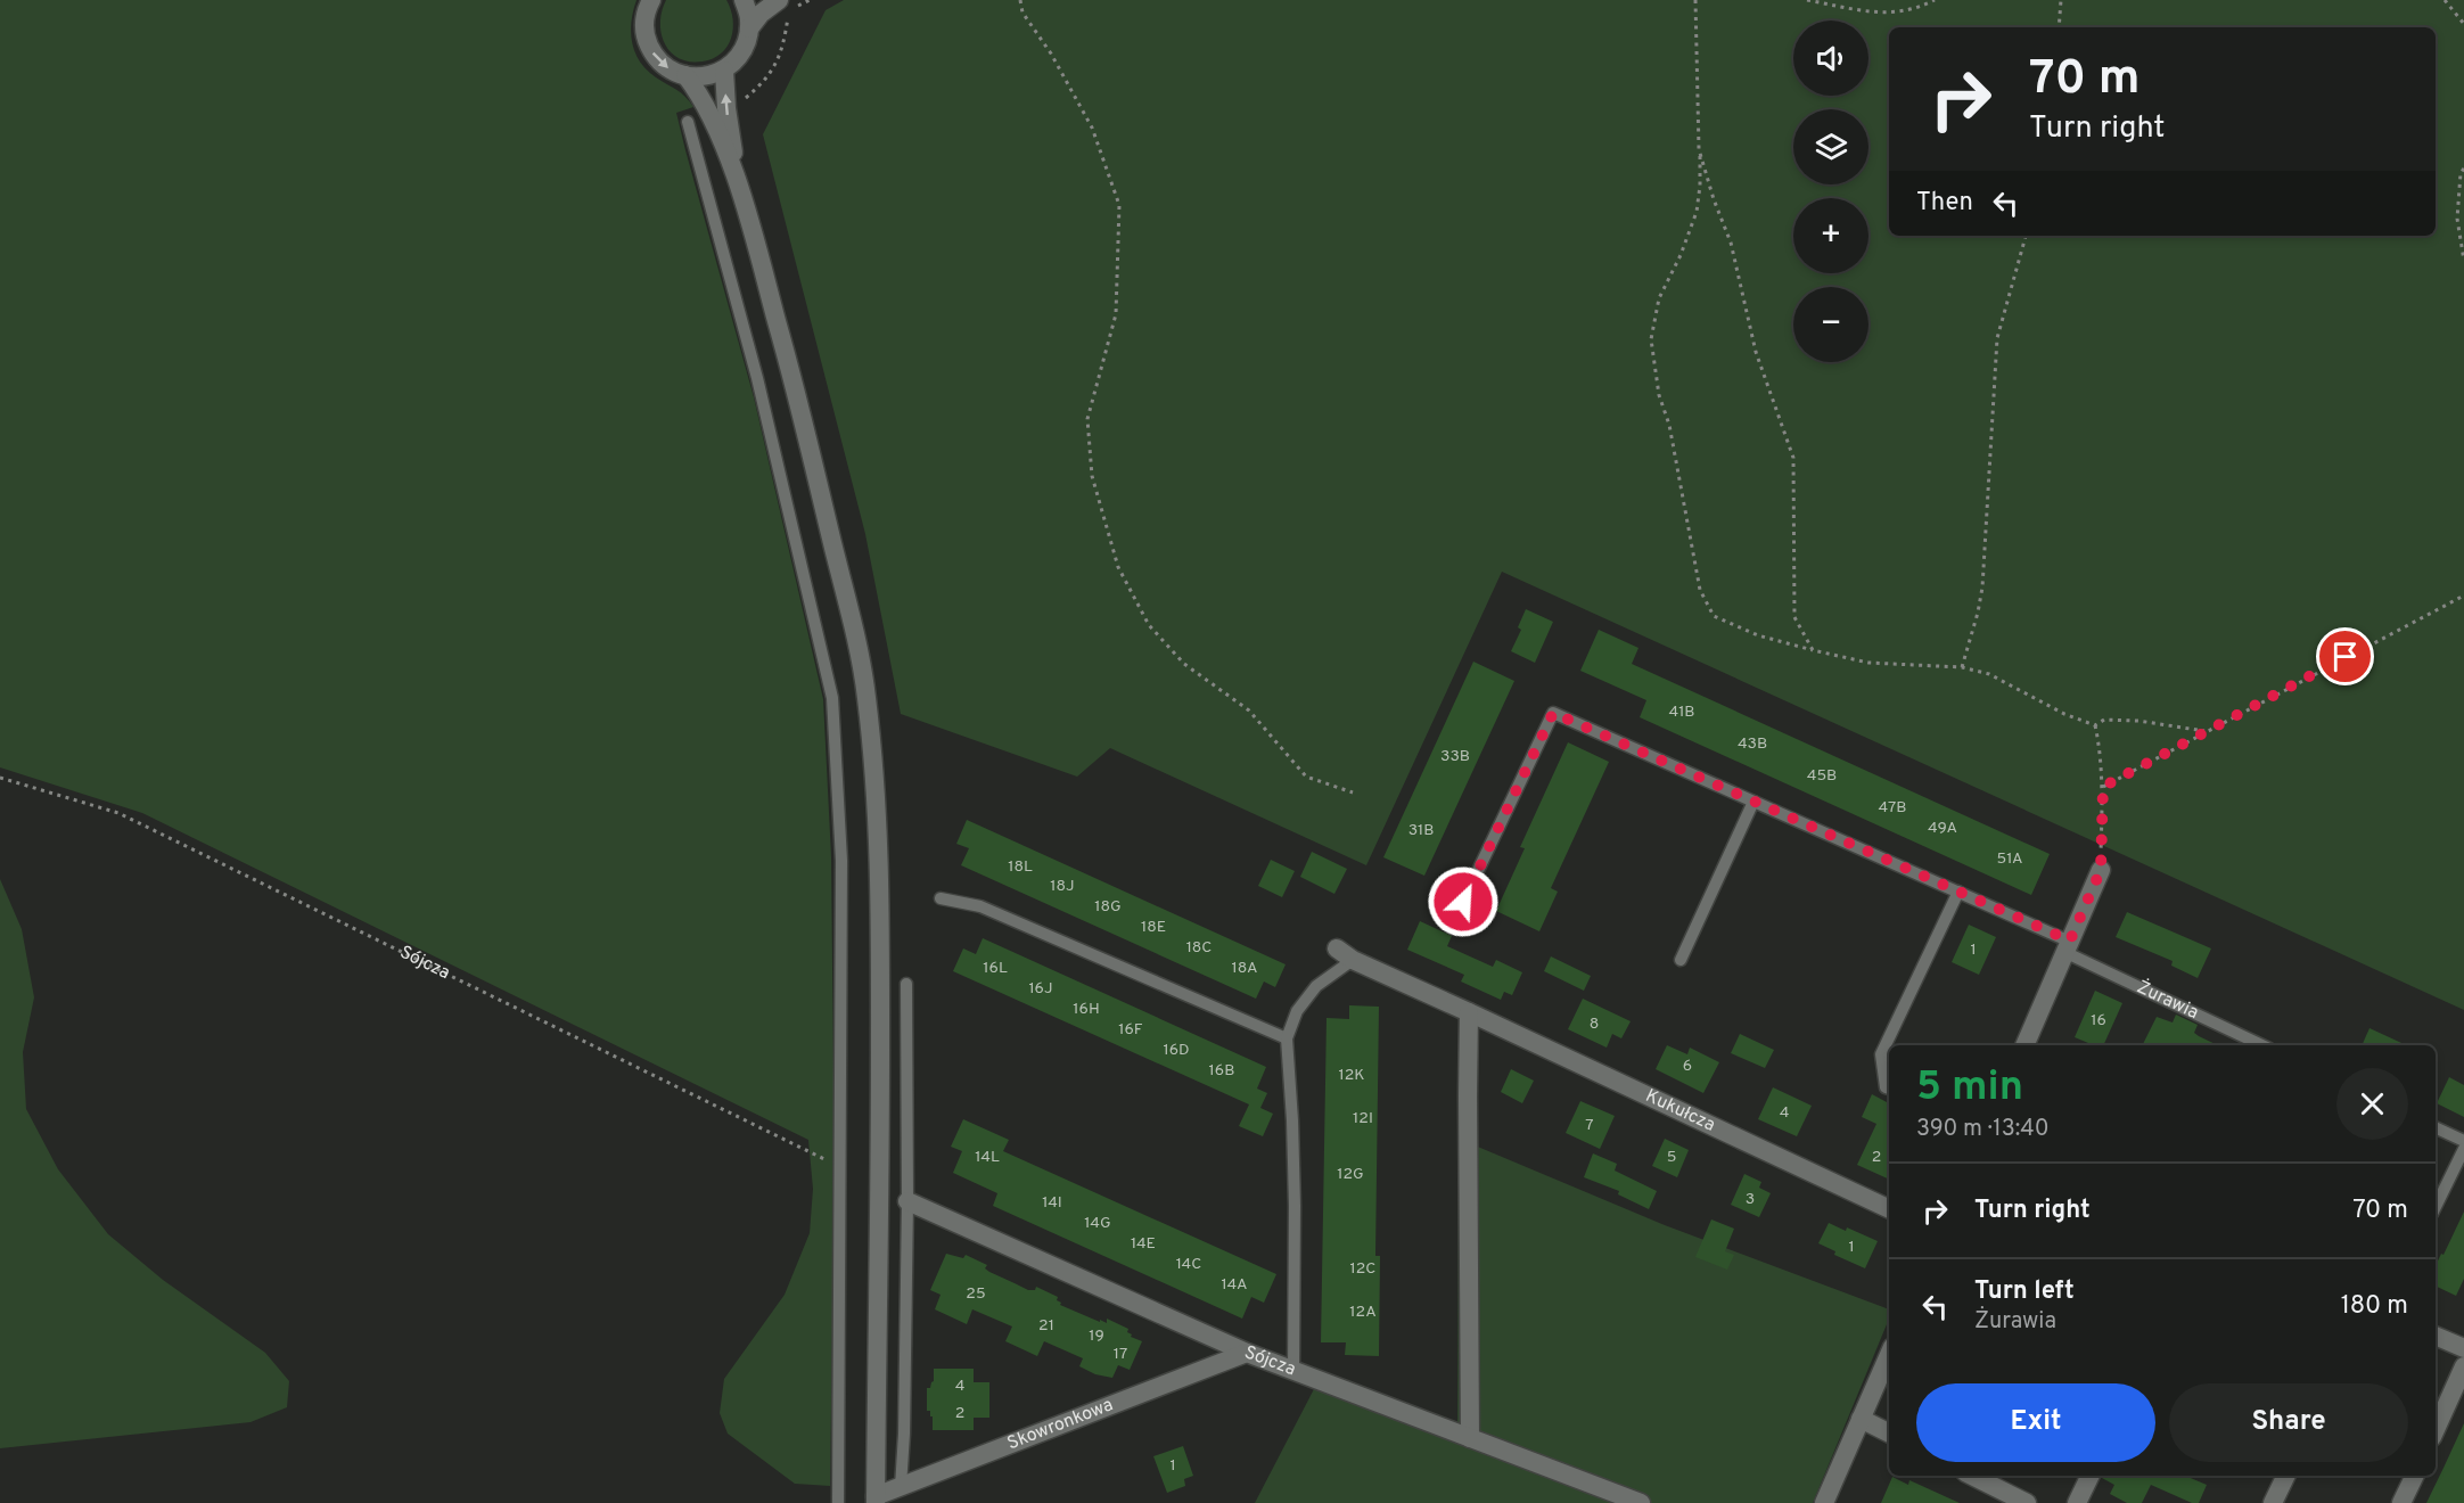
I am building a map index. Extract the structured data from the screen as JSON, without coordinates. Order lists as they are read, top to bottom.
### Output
{
  "streets": {
    "street": ["Sójcza", "Kukułcza", "Skowronkowa"],
    "lane": ["Żurawia"]
  },
  "crossings": [
    ["Sójcza", "Skowronkowa"]
  ],
  "house_numbers": [
    "41B",
    "43B",
    "33B",
    "45B",
    "47B",
    "49A",
    "31B",
    "51A",
    "18L",
    "18J",
    "18G",
    "18E",
    "18C",
    "1",
    "16L",
    "18A",
    "16J",
    "16H",
    "16",
    "8",
    "16F",
    "16D",
    "6",
    "16B",
    "12K",
    "4",
    "12I",
    "7",
    "14L",
    "5",
    "2",
    "12G",
    "3",
    "14I",
    "14G",
    "14E",
    "1",
    "14C",
    "12C",
    "14A",
    "25",
    "12A",
    "21",
    "19",
    "17",
    "4",
    "2",
    "1"
  ],
  "page": {
    "map_buttons": ["+", "−"],
    "turn": ["70 m", "Turn right"],
    "then": "Then",
    "heading": ["5 min", "390 m · 13:40"],
    "list": [
      {
        "name": "Turn right",
        "value": "70 m"
      },
      {
        "name": "Turn left",
        "note": "Żurawia",
        "value": "180 m"
      }
    ],
    "buttons": ["Exit", "Share"]
  }
}
